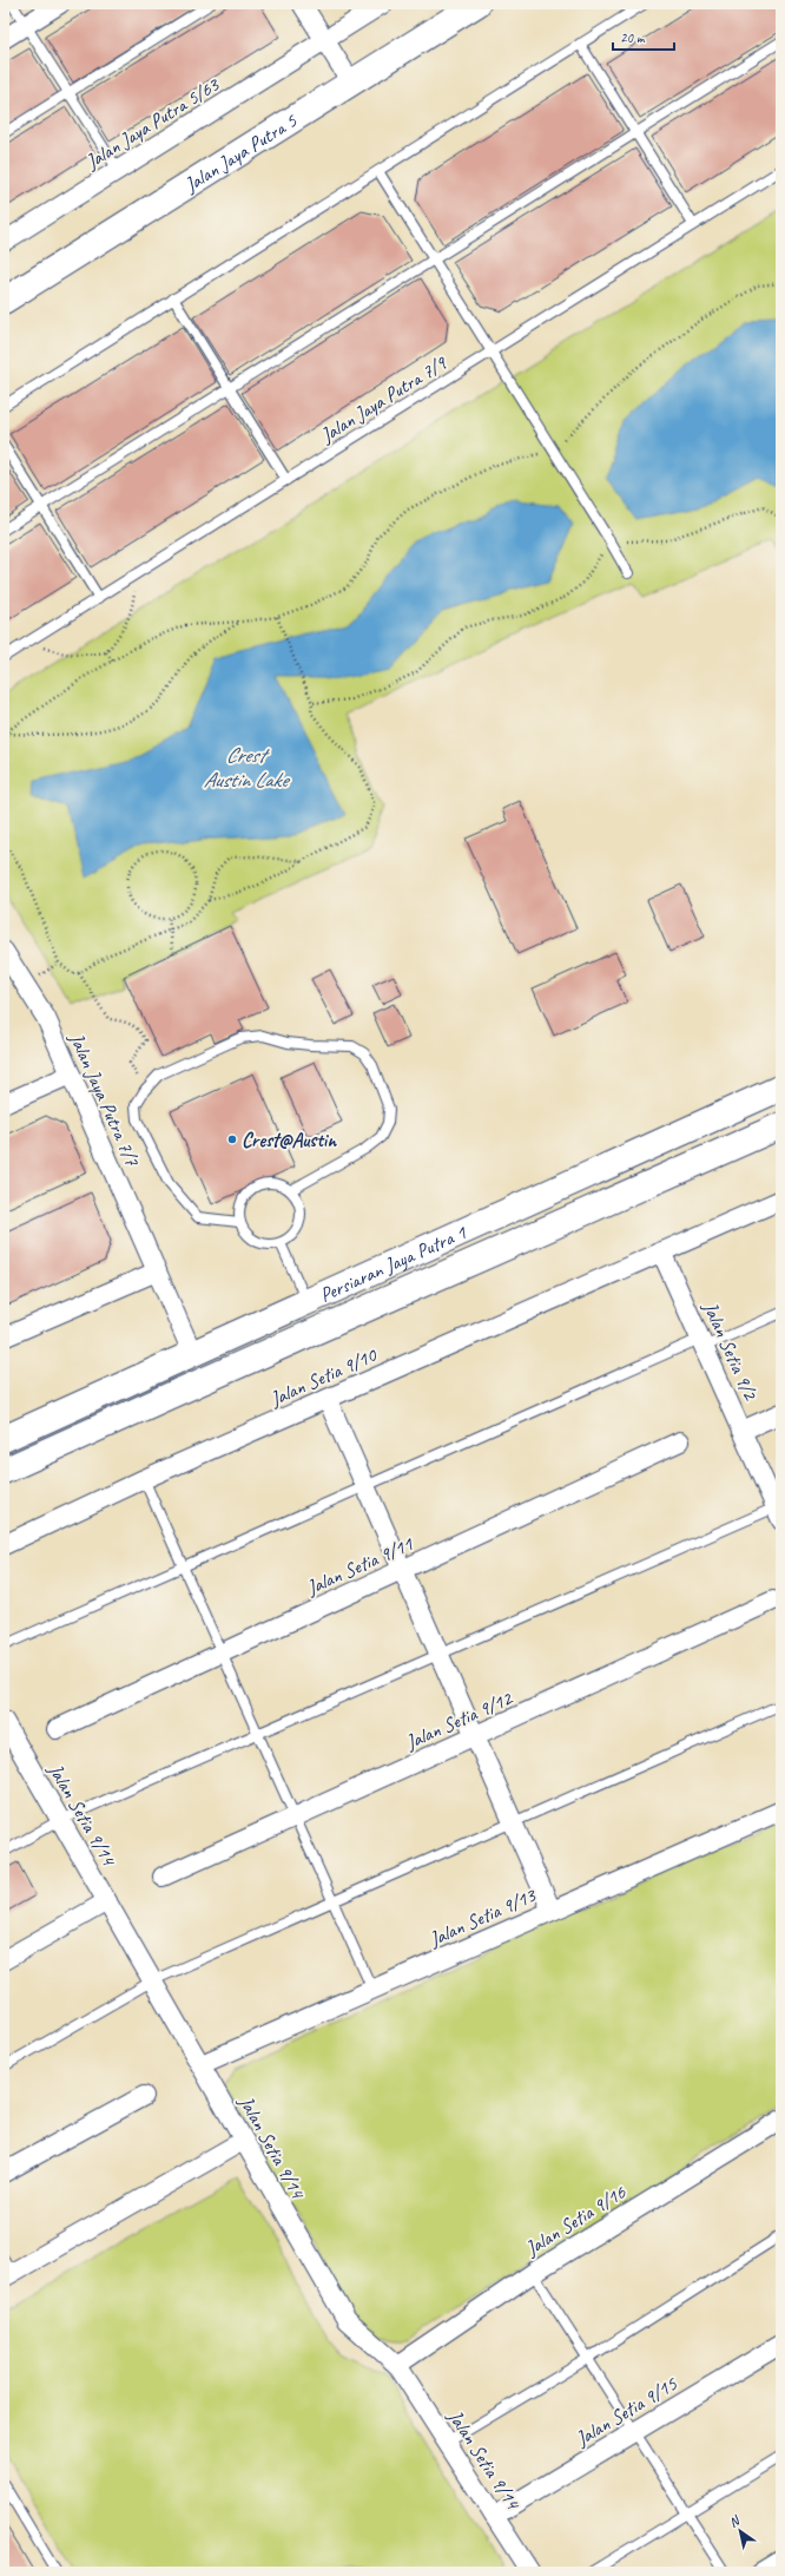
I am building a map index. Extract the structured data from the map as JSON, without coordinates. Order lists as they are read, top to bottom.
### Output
{
  "streets": {
    "main road": ["Jalan Jaya Putra 5", "Persiaran Jaya Putra 1"],
    "street": [
      "Jalan Jaya Putra 5/63",
      "Jalan Jaya Putra 7/7",
      "Jalan Setia 9/2",
      "Jalan Setia 9/10",
      "Jalan Setia 9/11",
      "Jalan Setia 9/12",
      "Jalan Setia 9/14",
      "Jalan Setia 9/13",
      "Jalan Setia 9/16",
      "Jalan Setia 9/15"
    ],
    "lane": ["Jalan Jaya Putra 7/9"]
  },
  "crossings": [
    ["Jalan Jaya Putra 7/7", "Persiaran Jaya Putra 1"],
    ["Jalan Setia 9/2", "Jalan Setia 9/10"],
    ["Jalan Setia 9/14", "Jalan Setia 9/13"],
    ["Jalan Setia 9/14", "Jalan Setia 9/16"],
    ["Jalan Setia 9/14", "Jalan Setia 9/15"]
  ],
  "water": ["Crest Austin Lake"],
  "places": ["Crest@Austin"],
  "scale_bar": "20 m",
  "north": "top left"
}
